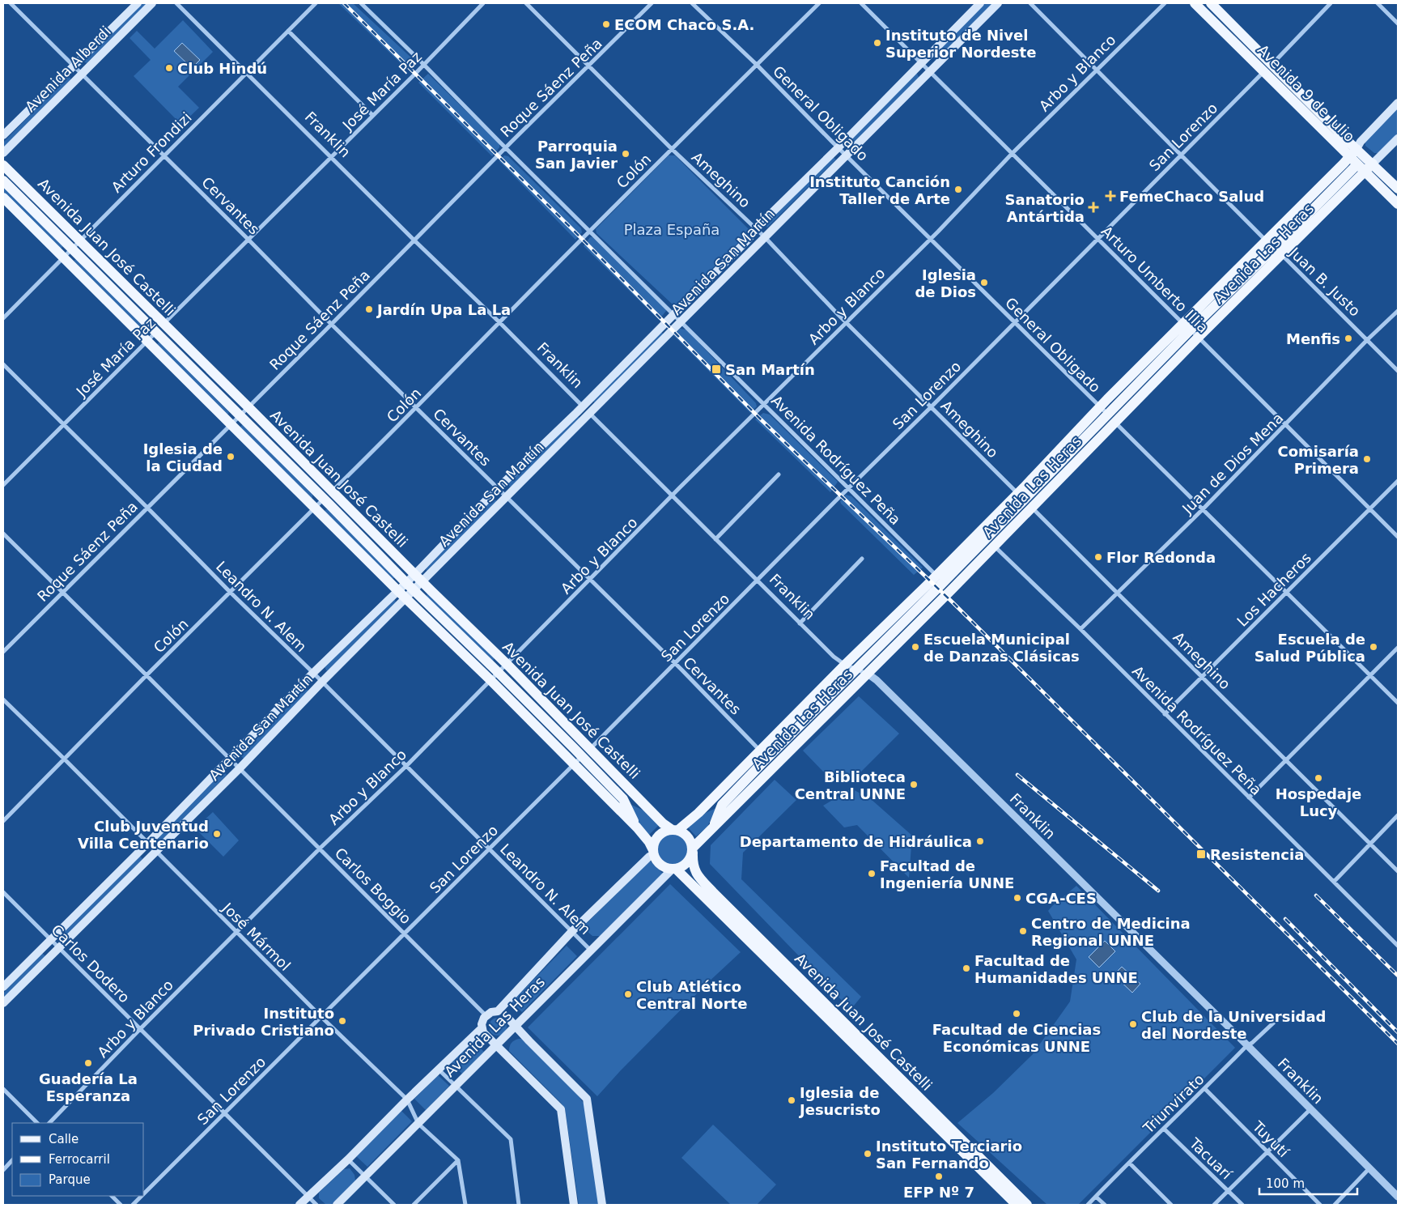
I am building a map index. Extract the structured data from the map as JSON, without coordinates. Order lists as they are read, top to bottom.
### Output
{
  "streets": {
    "main road": [
      "Avenida Alberdi",
      "Avenida 9 de Julio",
      "Avenida Juan José Castelli",
      "Avenida Las Heras",
      "Avenida San Martín"
    ],
    "street": [
      "Arbo y Blanco",
      "Roque Sáenz Peña",
      "José María Paz",
      "General Obligado",
      "Franklin",
      "San Lorenzo",
      "Arturo Frondizi",
      "Colón",
      "Ameghino",
      "Cervantes",
      "Arturo Umberto Illia",
      "Juan B. Justo",
      "Avenida Rodríguez Peña",
      "Juan de Dios Mena",
      "Los Hacheros",
      "Leandro N. Alem",
      "Carlos Boggio",
      "José Mármol",
      "Carlos Dodero",
      "Triunvirato",
      "Tuyutí",
      "Tacuarí"
    ]
  },
  "crossings": [
    ["Avenida Alberdi", "Cervantes"],
    ["Arbo y Blanco", "General Obligado"],
    ["Arbo y Blanco", "Franklin"],
    ["Arbo y Blanco", "Ameghino"],
    ["Arbo y Blanco", "Cervantes"],
    ["Arbo y Blanco", "Avenida Juan José Castelli"],
    ["Arbo y Blanco", "Arturo Umberto Illia"],
    ["Arbo y Blanco", "Juan B. Justo"],
    ["Arbo y Blanco", "Avenida Rodríguez Peña"],
    ["Arbo y Blanco", "Leandro N. Alem"],
    ["Arbo y Blanco", "Carlos Boggio"],
    ["Arbo y Blanco", "José Mármol"],
    ["Arbo y Blanco", "Carlos Dodero"],
    ["Roque Sáenz Peña", "Franklin"],
    ["Roque Sáenz Peña", "Ameghino"],
    ["Roque Sáenz Peña", "Cervantes"],
    ["Roque Sáenz Peña", "Avenida Juan José Castelli"],
    ["Roque Sáenz Peña", "Avenida Rodríguez Peña"],
    ["Roque Sáenz Peña", "Leandro N. Alem"],
    ["Roque Sáenz Peña", "Carlos Boggio"],
    ["José María Paz", "Franklin"],
    ["José María Paz", "Cervantes"],
    ["José María Paz", "Avenida Juan José Castelli"],
    ["José María Paz", "Avenida Rodríguez Peña"],
    ["José María Paz", "Leandro N. Alem"],
    ["Avenida 9 de Julio", "San Lorenzo"],
    ["Avenida 9 de Julio", "Avenida Las Heras"],
    ["General Obligado", "San Lorenzo"],
    ["General Obligado", "Colón"],
    ["General Obligado", "Avenida Las Heras"],
    ["General Obligado", "Avenida San Martín"],
    ["General Obligado", "Juan de Dios Mena"],
    ["General Obligado", "Los Hacheros"],
    ["Franklin", "San Lorenzo"],
    ["Franklin", "Arturo Frondizi"],
    ["Franklin", "Colón"],
    ["Franklin", "Avenida Las Heras"],
    ["Franklin", "Avenida San Martín"],
    ["Franklin", "Triunvirato"],
    ["San Lorenzo", "Ameghino"],
    ["San Lorenzo", "Cervantes"],
    ["San Lorenzo", "Avenida Juan José Castelli"],
    ["San Lorenzo", "Arturo Umberto Illia"],
    ["San Lorenzo", "Juan B. Justo"],
    ["San Lorenzo", "Avenida Rodríguez Peña"],
    ["San Lorenzo", "Leandro N. Alem"],
    ["San Lorenzo", "Carlos Boggio"],
    ["San Lorenzo", "José Mármol"],
    ["San Lorenzo", "Carlos Dodero"],
    ["Arturo Frondizi", "Cervantes"],
    ["Arturo Frondizi", "Avenida Juan José Castelli"],
    ["Colón", "Ameghino"],
    ["Colón", "Cervantes"],
    ["Colón", "Avenida Juan José Castelli"],
    ["Colón", "Avenida Rodríguez Peña"],
    ["Colón", "Leandro N. Alem"],
    ["Colón", "Carlos Boggio"],
    ["Colón", "José Mármol"],
    ["Ameghino", "Avenida Las Heras"],
    ["Ameghino", "Avenida San Martín"],
    ["Ameghino", "Juan de Dios Mena"],
    ["Ameghino", "Los Hacheros"],
    ["Cervantes", "Avenida Las Heras"],
    ["Cervantes", "Avenida San Martín"],
    ["Avenida Juan José Castelli", "Avenida Las Heras"],
    ["Avenida Juan José Castelli", "Avenida San Martín"],
    ["Avenida Las Heras", "Arturo Umberto Illia"],
    ["Avenida Las Heras", "Juan B. Justo"],
    ["Avenida Las Heras", "Avenida Rodríguez Peña"],
    ["Avenida Las Heras", "Leandro N. Alem"],
    ["Avenida Las Heras", "Carlos Boggio"],
    ["Avenida Las Heras", "José Mármol"],
    ["Avenida Las Heras", "Carlos Dodero"],
    ["Avenida San Martín", "Arturo Umberto Illia"],
    ["Avenida San Martín", "Avenida Rodríguez Peña"],
    ["Avenida San Martín", "Leandro N. Alem"],
    ["Avenida San Martín", "Carlos Boggio"],
    ["Avenida San Martín", "José Mármol"],
    ["Avenida San Martín", "Carlos Dodero"],
    ["Arturo Umberto Illia", "Juan de Dios Mena"],
    ["Arturo Umberto Illia", "Los Hacheros"],
    ["Juan B. Justo", "Juan de Dios Mena"],
    ["Avenida Rodríguez Peña", "Juan de Dios Mena"],
    ["Avenida Rodríguez Peña", "Los Hacheros"],
    ["Triunvirato", "Tuyutí"],
    ["Triunvirato", "Tacuarí"]
  ],
  "parks": ["Plaza España"],
  "places": {
    "other": [
      "ECOM Chaco S.A.",
      "Instituto de Nivel Superior Nordeste",
      "Club Hindú",
      "Parroquia San Javier",
      "Instituto Canción Taller de Arte",
      "Iglesia de Dios",
      "Jardín Upa La La",
      "Menfis",
      "Iglesia de la Ciudad",
      "Comisaría Primera",
      "Flor Redonda",
      "Escuela Municipal de Danzas Clásicas",
      "Escuela de Salud Pública",
      "Hospedaje Lucy",
      "Biblioteca Central UNNE",
      "Club Juventud Villa Centenario",
      "Departamento de Hidráulica",
      "Facultad de Ingeniería UNNE",
      "CGA-CES",
      "Centro de Medicina Regional UNNE",
      "Facultad de Humanidades UNNE",
      "Club Atlético Central Norte",
      "Facultad de Ciencias Económicas UNNE",
      "Instituto Privado Cristiano",
      "Club de la Universidad del Nordeste",
      "Guadería La Esperanza",
      "Iglesia de Jesucristo",
      "Instituto Terciario San Fernando",
      "EFP Nº 7"
    ],
    "health": ["FemeChaco Salud", "Sanatorio Antártida"],
    "transit": ["San Martín", "Resistencia"]
  },
  "legend": ["Calle", "Ferrocarril", "Parque"],
  "scale_bar": "100 m"
}
